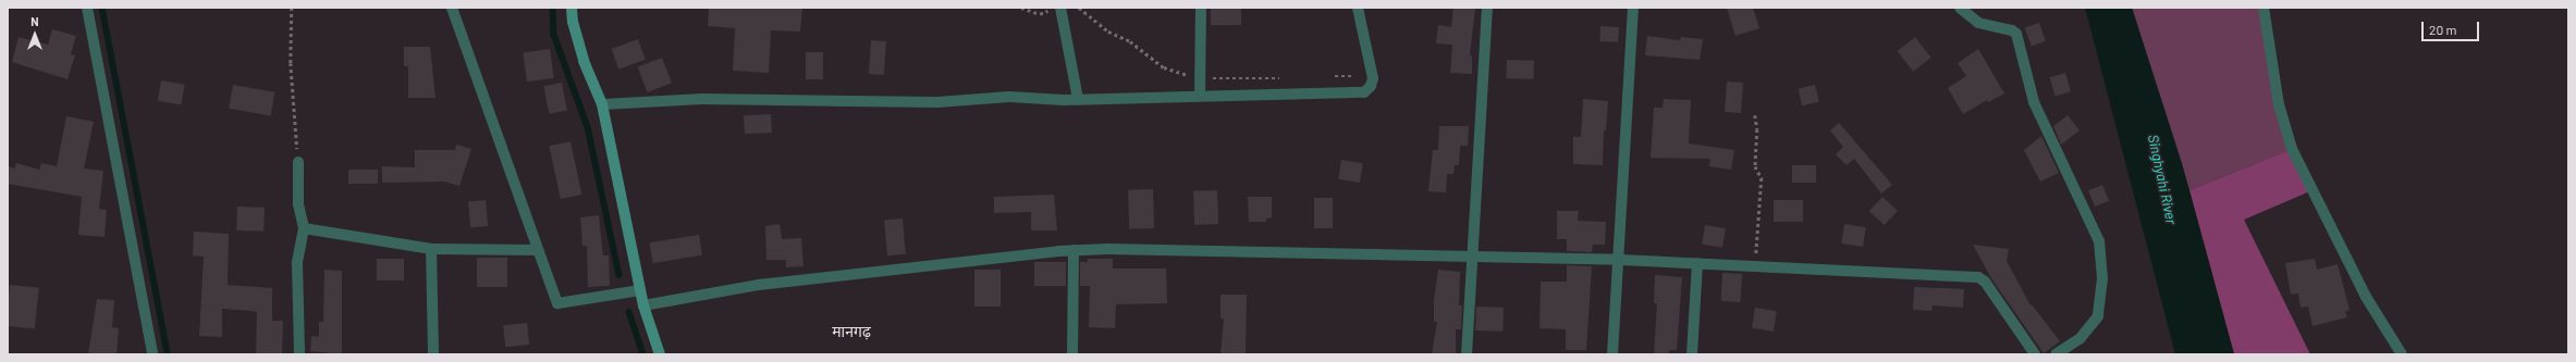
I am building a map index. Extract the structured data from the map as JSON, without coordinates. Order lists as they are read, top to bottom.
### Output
{
  "districts": ["मानगढ़"],
  "water": ["Singhyahi River"],
  "scale_bar": "20 m",
  "north": "top"
}
